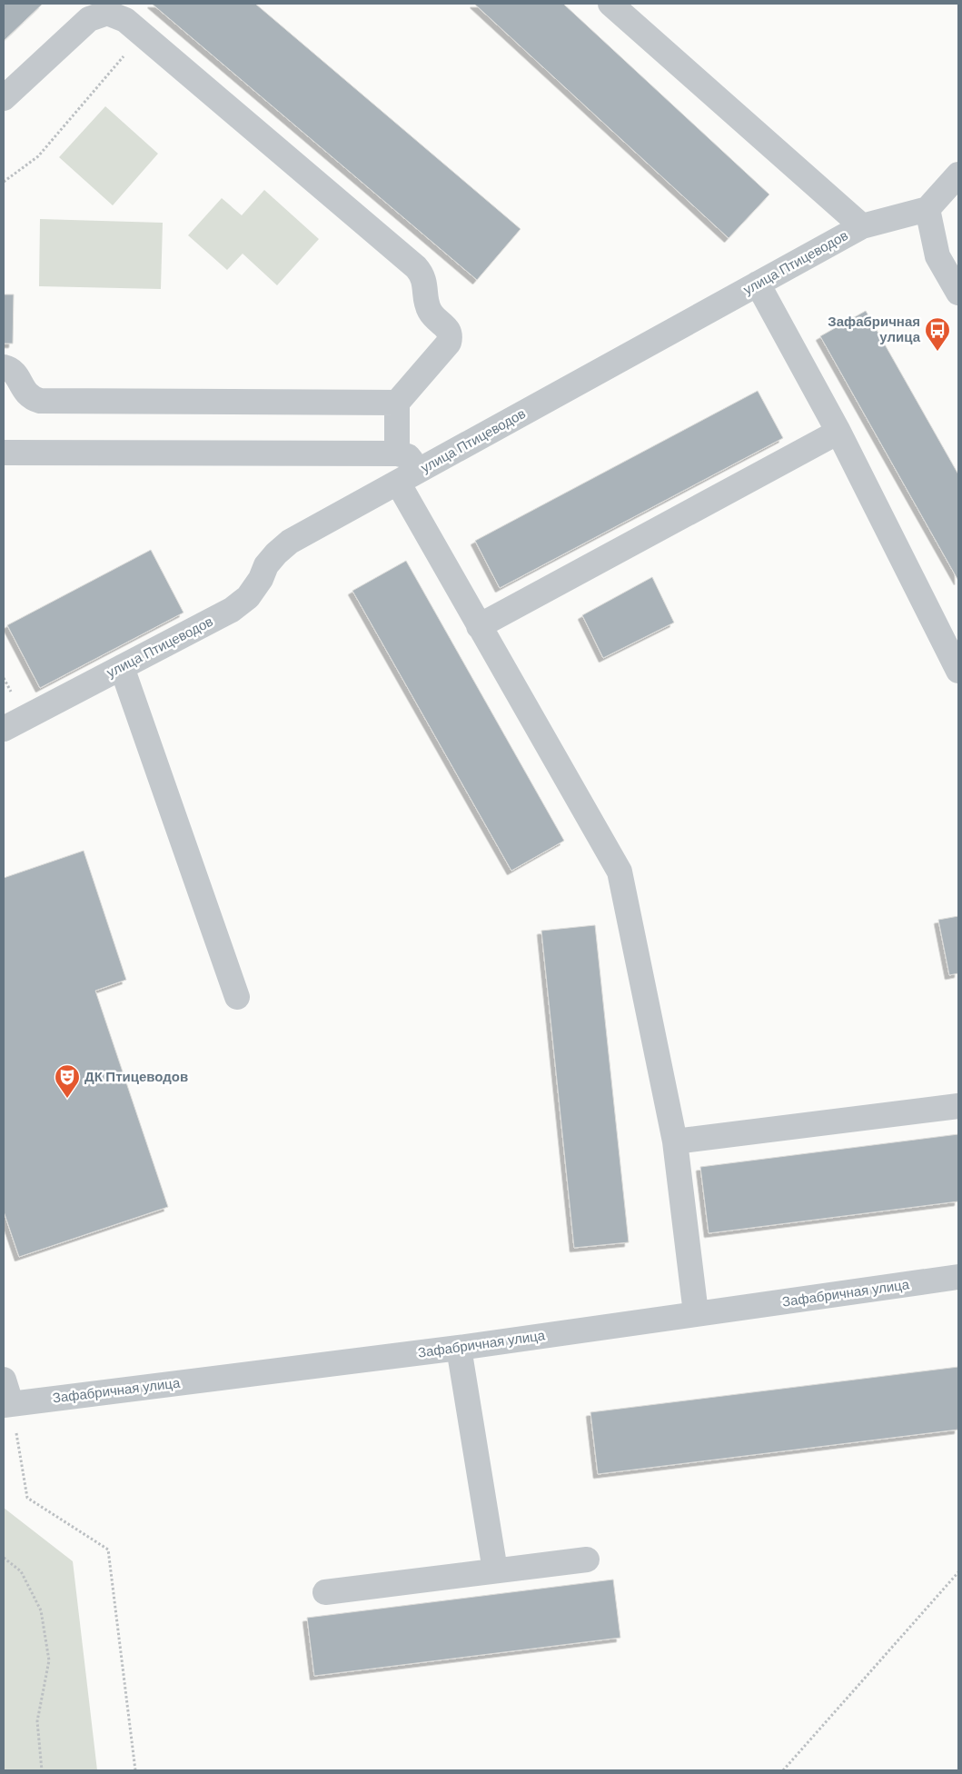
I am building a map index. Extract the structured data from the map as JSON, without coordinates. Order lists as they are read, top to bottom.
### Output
{
  "streets": {
    "street": ["улица Птицеводов", "Зафабричная улица"]
  },
  "places": {
    "bus stop": ["Зафабричная улица"],
    "theatre": ["ДК Птицеводов"]
  }
}
